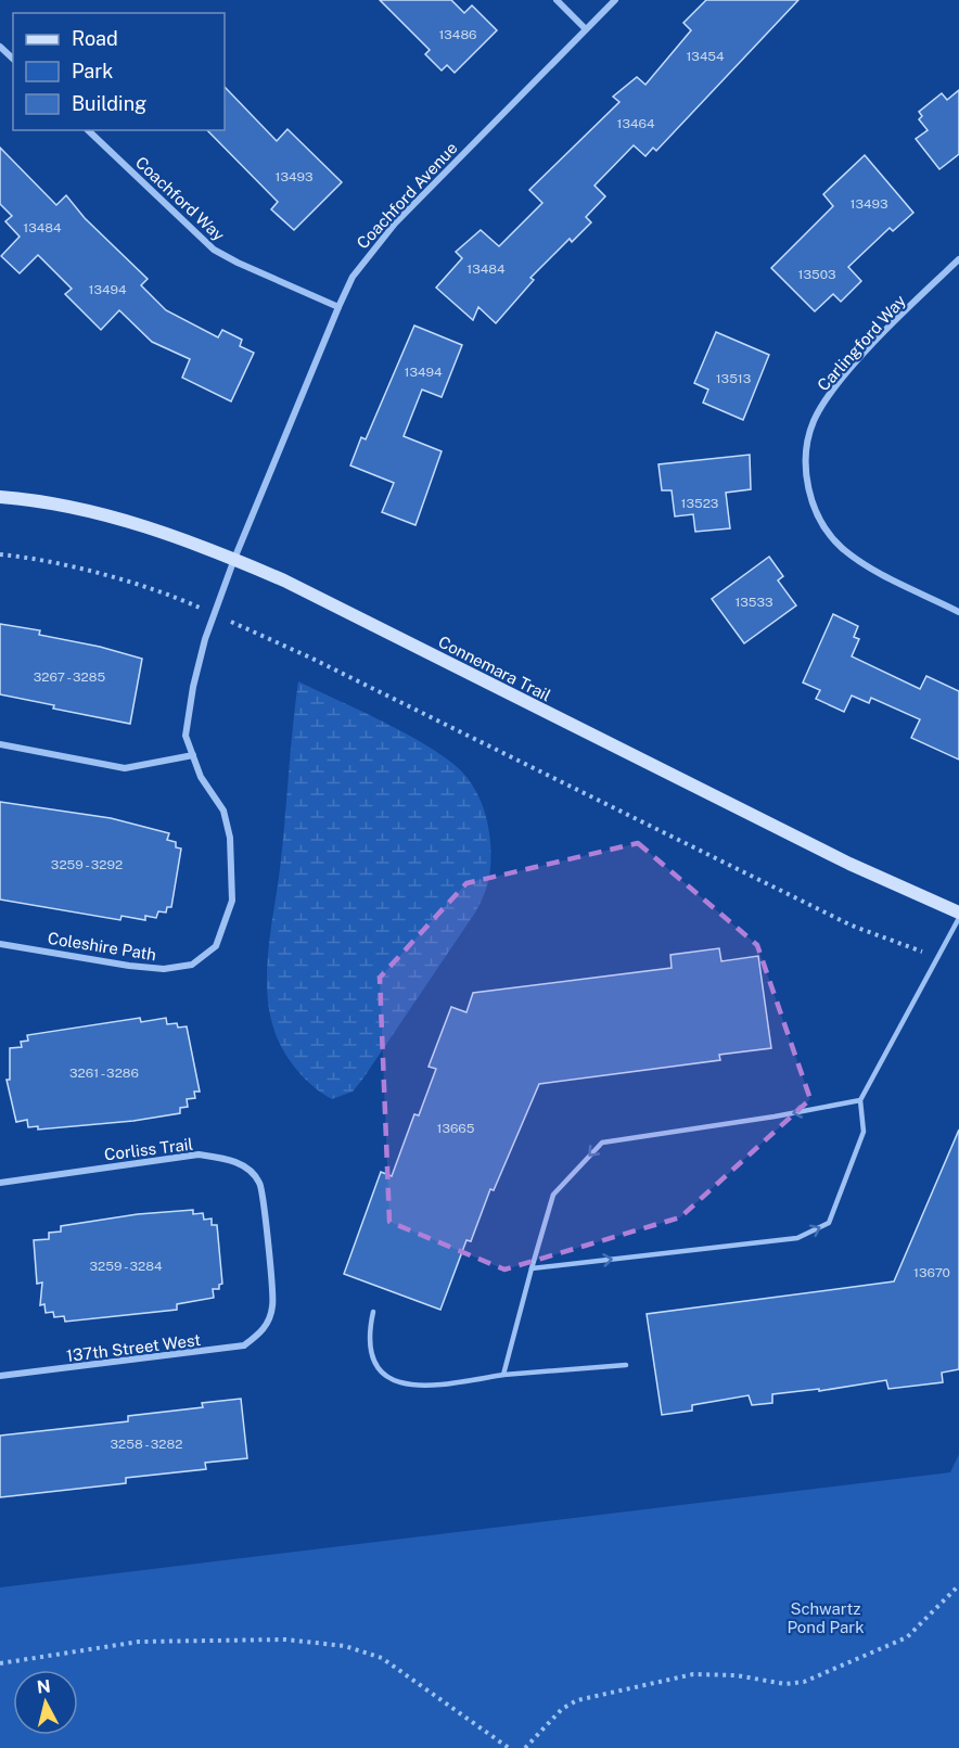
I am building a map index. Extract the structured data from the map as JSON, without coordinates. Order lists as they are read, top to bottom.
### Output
{
  "streets": {
    "street": [
      "Coachford Avenue",
      "Coachford Way",
      "Carlingford Way",
      "Connemara Trail",
      "Coleshire Path",
      "Corliss Trail",
      "137th Street West"
    ]
  },
  "crossings": [
    ["Coachford Avenue", "Coachford Way"],
    ["Coachford Avenue", "Connemara Trail"],
    ["Coachford Avenue", "Coleshire Path"],
    ["Connemara Trail", "Coleshire Path"],
    ["Corliss Trail", "137th Street West"]
  ],
  "parks": ["Schwartz Pond Park"],
  "house_numbers": [
    "13486",
    "13454",
    "13464",
    "13493",
    "13493",
    "13484",
    "13484",
    "13503",
    "13494",
    "13494",
    "13513",
    "13523",
    "13533",
    "3267 - 3285",
    "3259 - 3292",
    "3261 - 3286",
    "13665",
    "3259 - 3284",
    "13670",
    "3258 - 3282"
  ],
  "legend": ["Road", "Park", "Building"],
  "north": "top"
}
